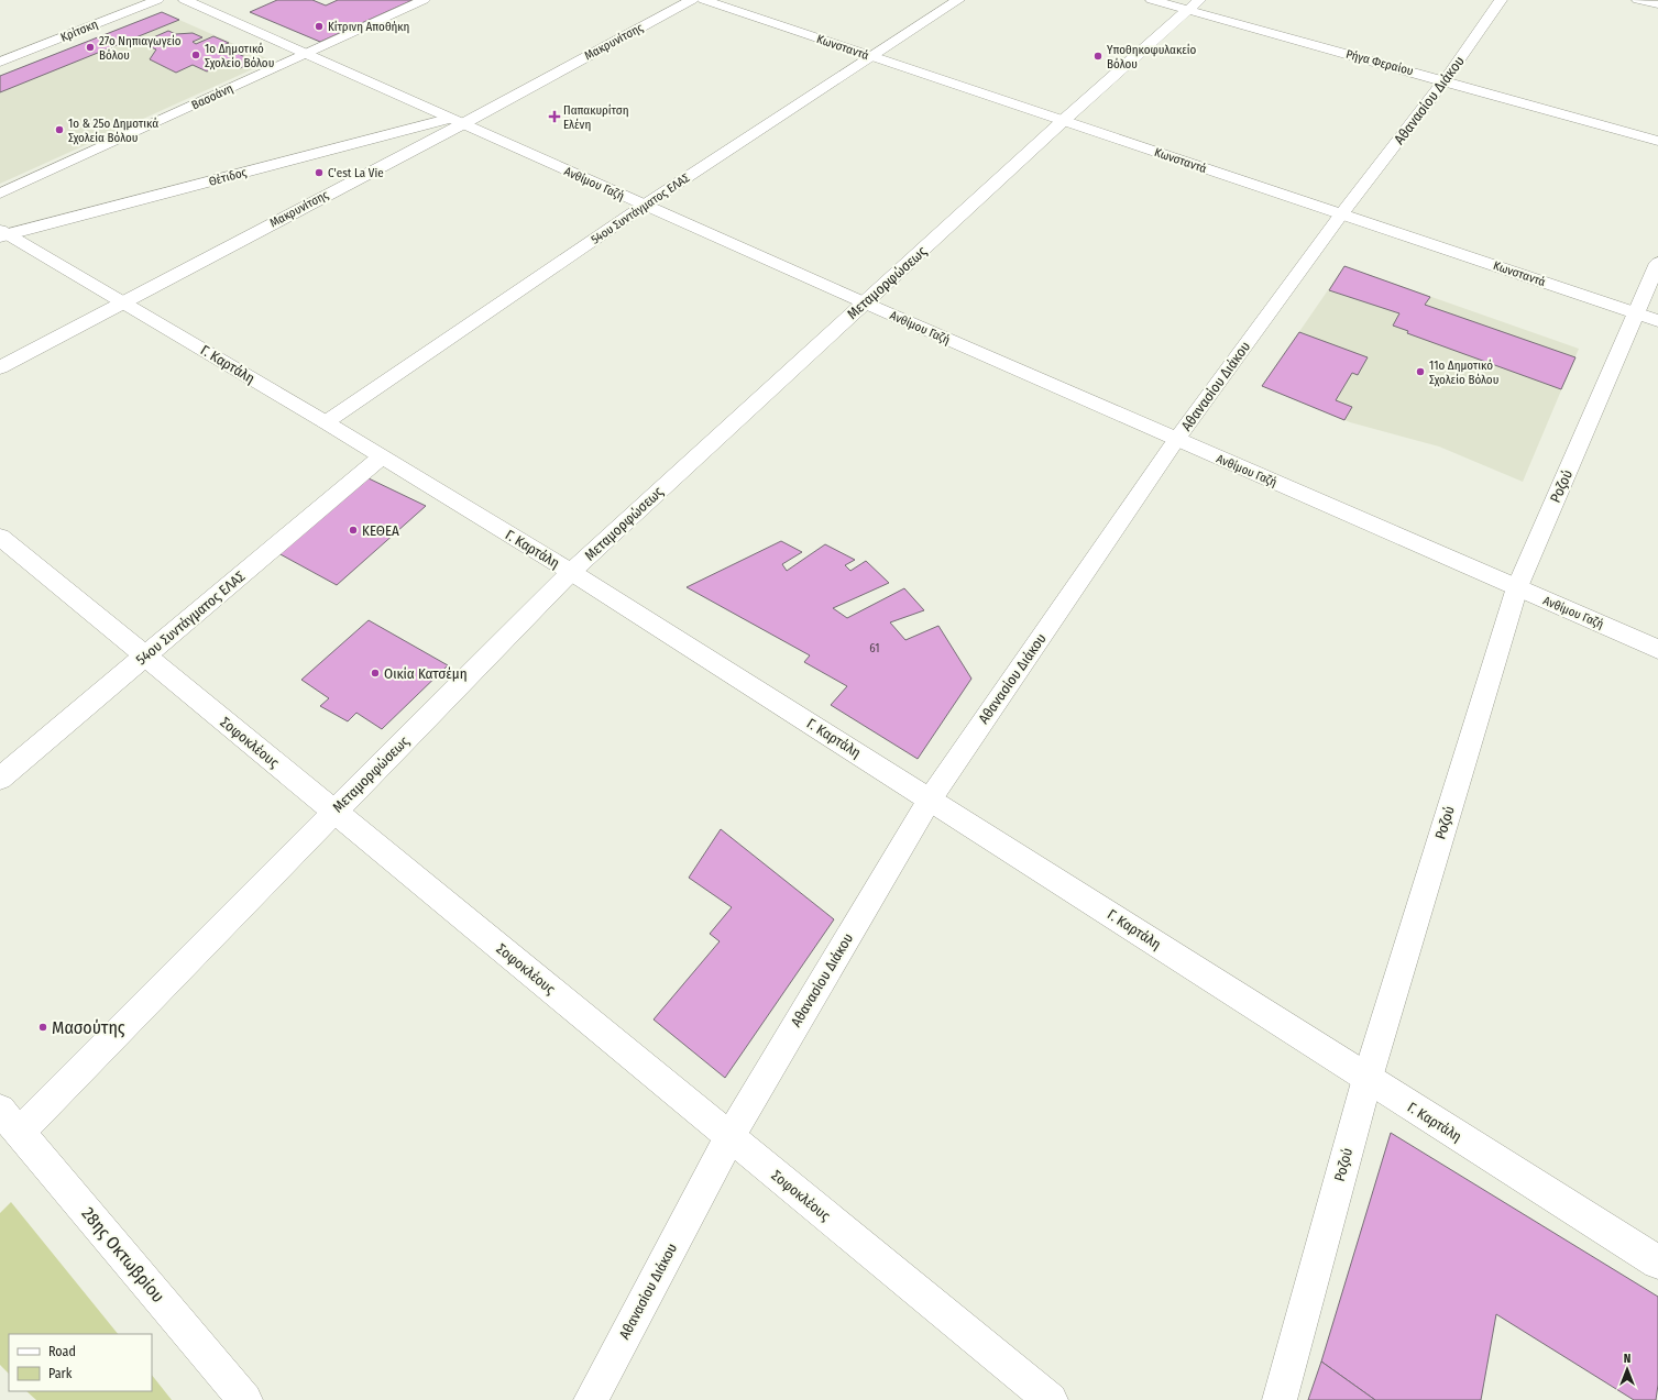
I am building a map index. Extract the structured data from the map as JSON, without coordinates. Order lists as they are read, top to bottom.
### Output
{
  "streets": {
    "street": [
      "Κρίτσκη",
      "Μακρυνίτσης",
      "Κωνσταντά",
      "Ρήγα Φεραίου",
      "Βασσάνη",
      "Αθανασίου Διάκου",
      "Θέτιδος",
      "Ανθίμου Γαζή",
      "54ου Συντάγματος ΕΛΑΣ",
      "Μεταμορφώσεως",
      "Γ. Καρτάλη",
      "Ροζού",
      "Σοφοκλέους",
      "28ης Οκτωβρίου"
    ]
  },
  "crossings": [
    ["Μακρυνίτσης", "Θέτιδος"],
    ["Μακρυνίτσης", "Ανθίμου Γαζή"],
    ["Μακρυνίτσης", "Γ. Καρτάλη"],
    ["Κωνσταντά", "Αθανασίου Διάκου"],
    ["Κωνσταντά", "54ου Συντάγματος ΕΛΑΣ"],
    ["Κωνσταντά", "Μεταμορφώσεως"],
    ["Κωνσταντά", "Ροζού"],
    ["Ρήγα Φεραίου", "Αθανασίου Διάκου"],
    ["Ρήγα Φεραίου", "Μεταμορφώσεως"],
    ["Βασσάνη", "Ανθίμου Γαζή"],
    ["Αθανασίου Διάκου", "Ανθίμου Γαζή"],
    ["Αθανασίου Διάκου", "Γ. Καρτάλη"],
    ["Αθανασίου Διάκου", "Σοφοκλέους"],
    ["Θέτιδος", "Ανθίμου Γαζή"],
    ["Θέτιδος", "Γ. Καρτάλη"],
    ["Ανθίμου Γαζή", "54ου Συντάγματος ΕΛΑΣ"],
    ["Ανθίμου Γαζή", "Μεταμορφώσεως"],
    ["Ανθίμου Γαζή", "Ροζού"],
    ["54ου Συντάγματος ΕΛΑΣ", "Γ. Καρτάλη"],
    ["54ου Συντάγματος ΕΛΑΣ", "Σοφοκλέους"],
    ["Μεταμορφώσεως", "Γ. Καρτάλη"],
    ["Μεταμορφώσεως", "Σοφοκλέους"],
    ["Μεταμορφώσεως", "28ης Οκτωβρίου"],
    ["Γ. Καρτάλη", "Ροζού"]
  ],
  "places": {
    "other": [
      "Κίτρινη Αποθήκη",
      "27ο Νηπιαγωγείο Βόλου",
      "1ο Δημοτικό Σχολείο Βόλου",
      "Υποθηκοφυλακείο Βόλου",
      "1ο & 25ο Δημοτικά Σχολεία Βόλου",
      "C'est La Vie",
      "11ο Δημοτικό Σχολείο Βόλου",
      "ΚΕΘΕΑ",
      "Οικία Κατσέμη",
      "Μασούτης"
    ],
    "health": ["Παπακυρίτση Ελένη"]
  },
  "house_numbers": ["61"],
  "legend": ["Road", "Park"],
  "north": "top"
}
